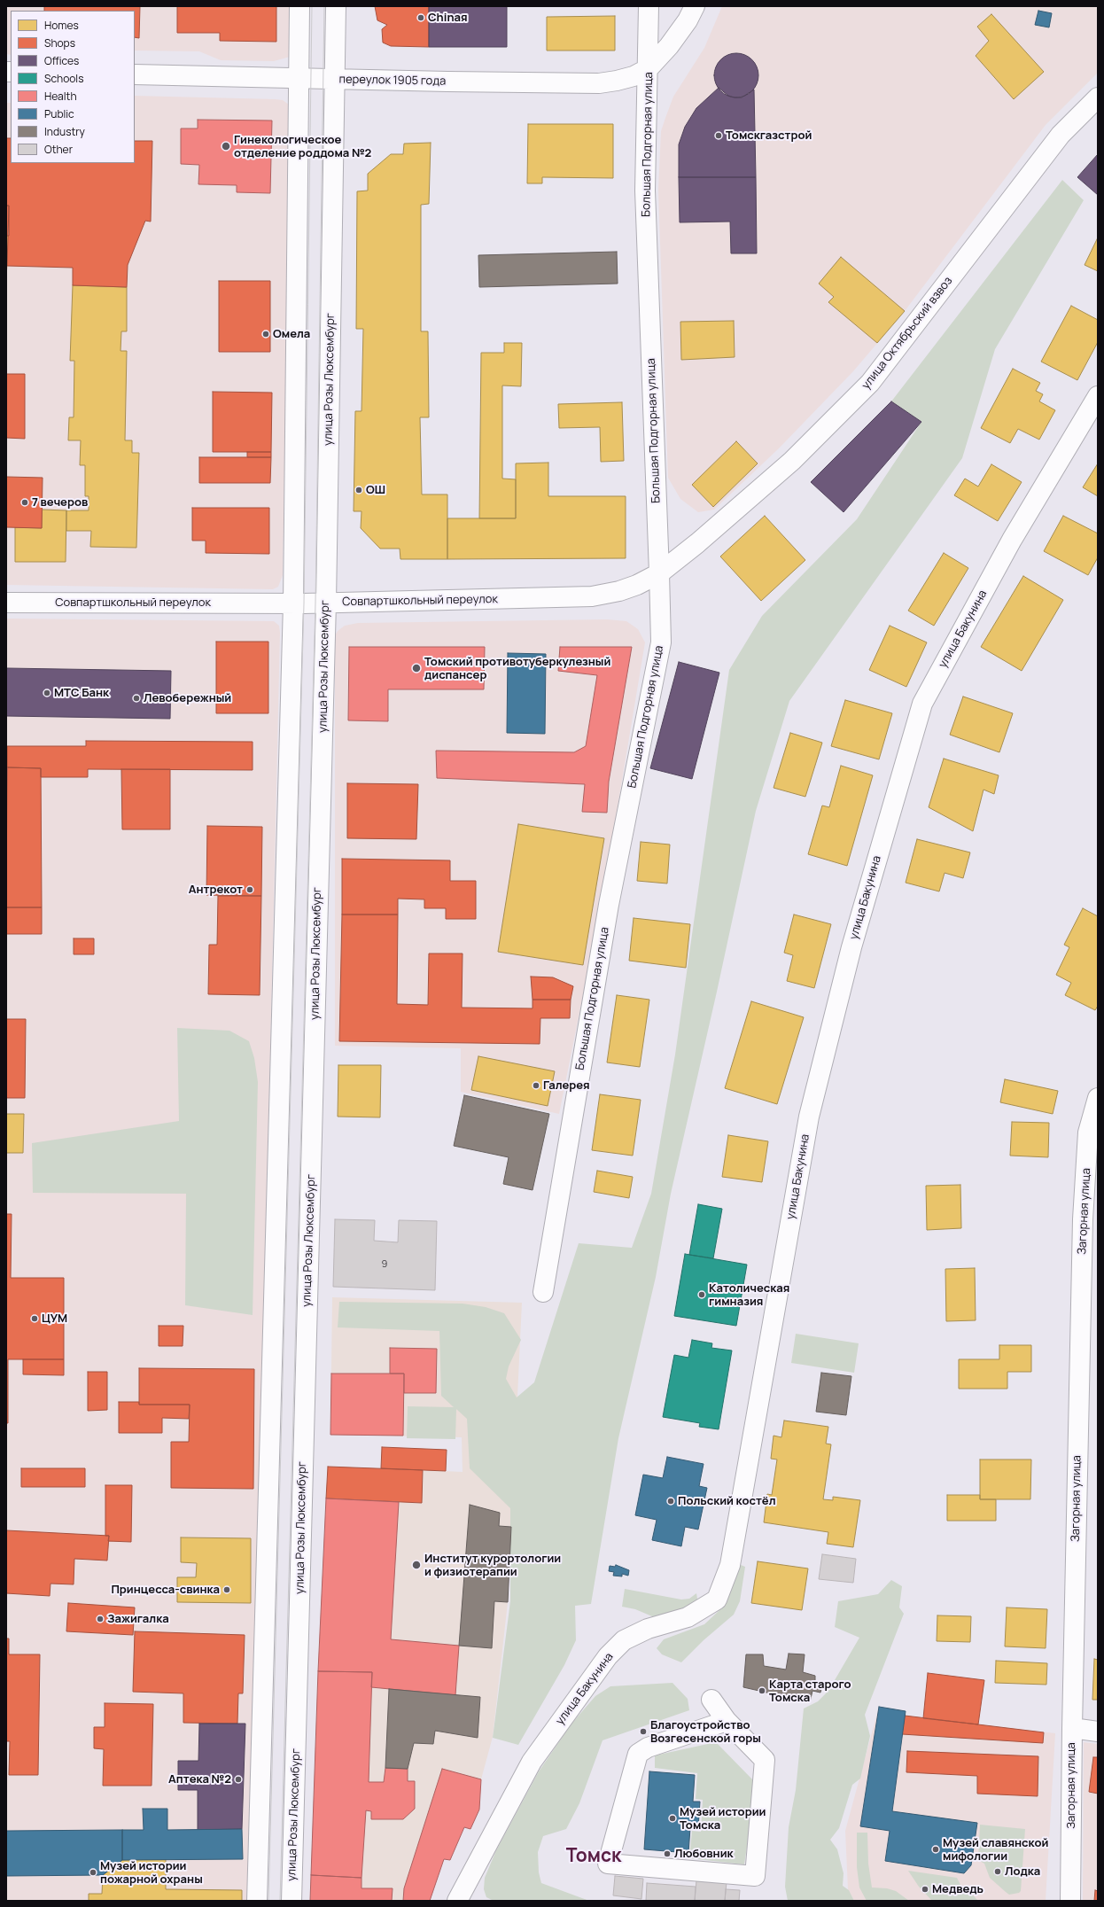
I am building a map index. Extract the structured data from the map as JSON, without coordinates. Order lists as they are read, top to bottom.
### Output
{
  "streets": {
    "street": [
      "переулок 1905 года",
      "Большая Подгорная улица",
      "улица Октябрьский взвоз",
      "улица Розы Люксембург",
      "Совпартшкольный переулок",
      "улица Бакунина",
      "Загорная улица"
    ]
  },
  "crossings": [
    ["переулок 1905 года", "Большая Подгорная улица"],
    ["переулок 1905 года", "улица Розы Люксембург"],
    ["Большая Подгорная улица", "улица Октябрьский взвоз"],
    ["Большая Подгорная улица", "Совпартшкольный переулок"],
    ["улица Октябрьский взвоз", "Совпартшкольный переулок"],
    ["улица Розы Люксембург", "Совпартшкольный переулок"]
  ],
  "districts": ["Томск"],
  "places": [
    "Chinaя",
    "Томскгазстрой",
    "Гинекологическое отделение роддома №2",
    "Омела",
    "ОШ",
    "7 вечеров",
    "Томский противотуберкулезный диспансер",
    "МТС Банк",
    "Левобережный",
    "Антрекот",
    "Галерея",
    "Католическая гимназия",
    "ЦУМ",
    "Польский костёл",
    "Институт курортологии и физиотерапии",
    "Принцесса-свинка",
    "Зажигалка",
    "Карта старого Томска",
    "Благоустройство Возгесенской горы",
    "Аптека №2",
    "Музей истории Томска",
    "Музей славянской мифологии",
    "Любовник",
    "Лодка",
    "Музей истории пожарной охраны",
    "Медведь"
  ],
  "house_numbers": ["9"],
  "legend": [
    "Homes",
    "Shops",
    "Offices",
    "Schools",
    "Health",
    "Public",
    "Industry",
    "Other"
  ]
}
